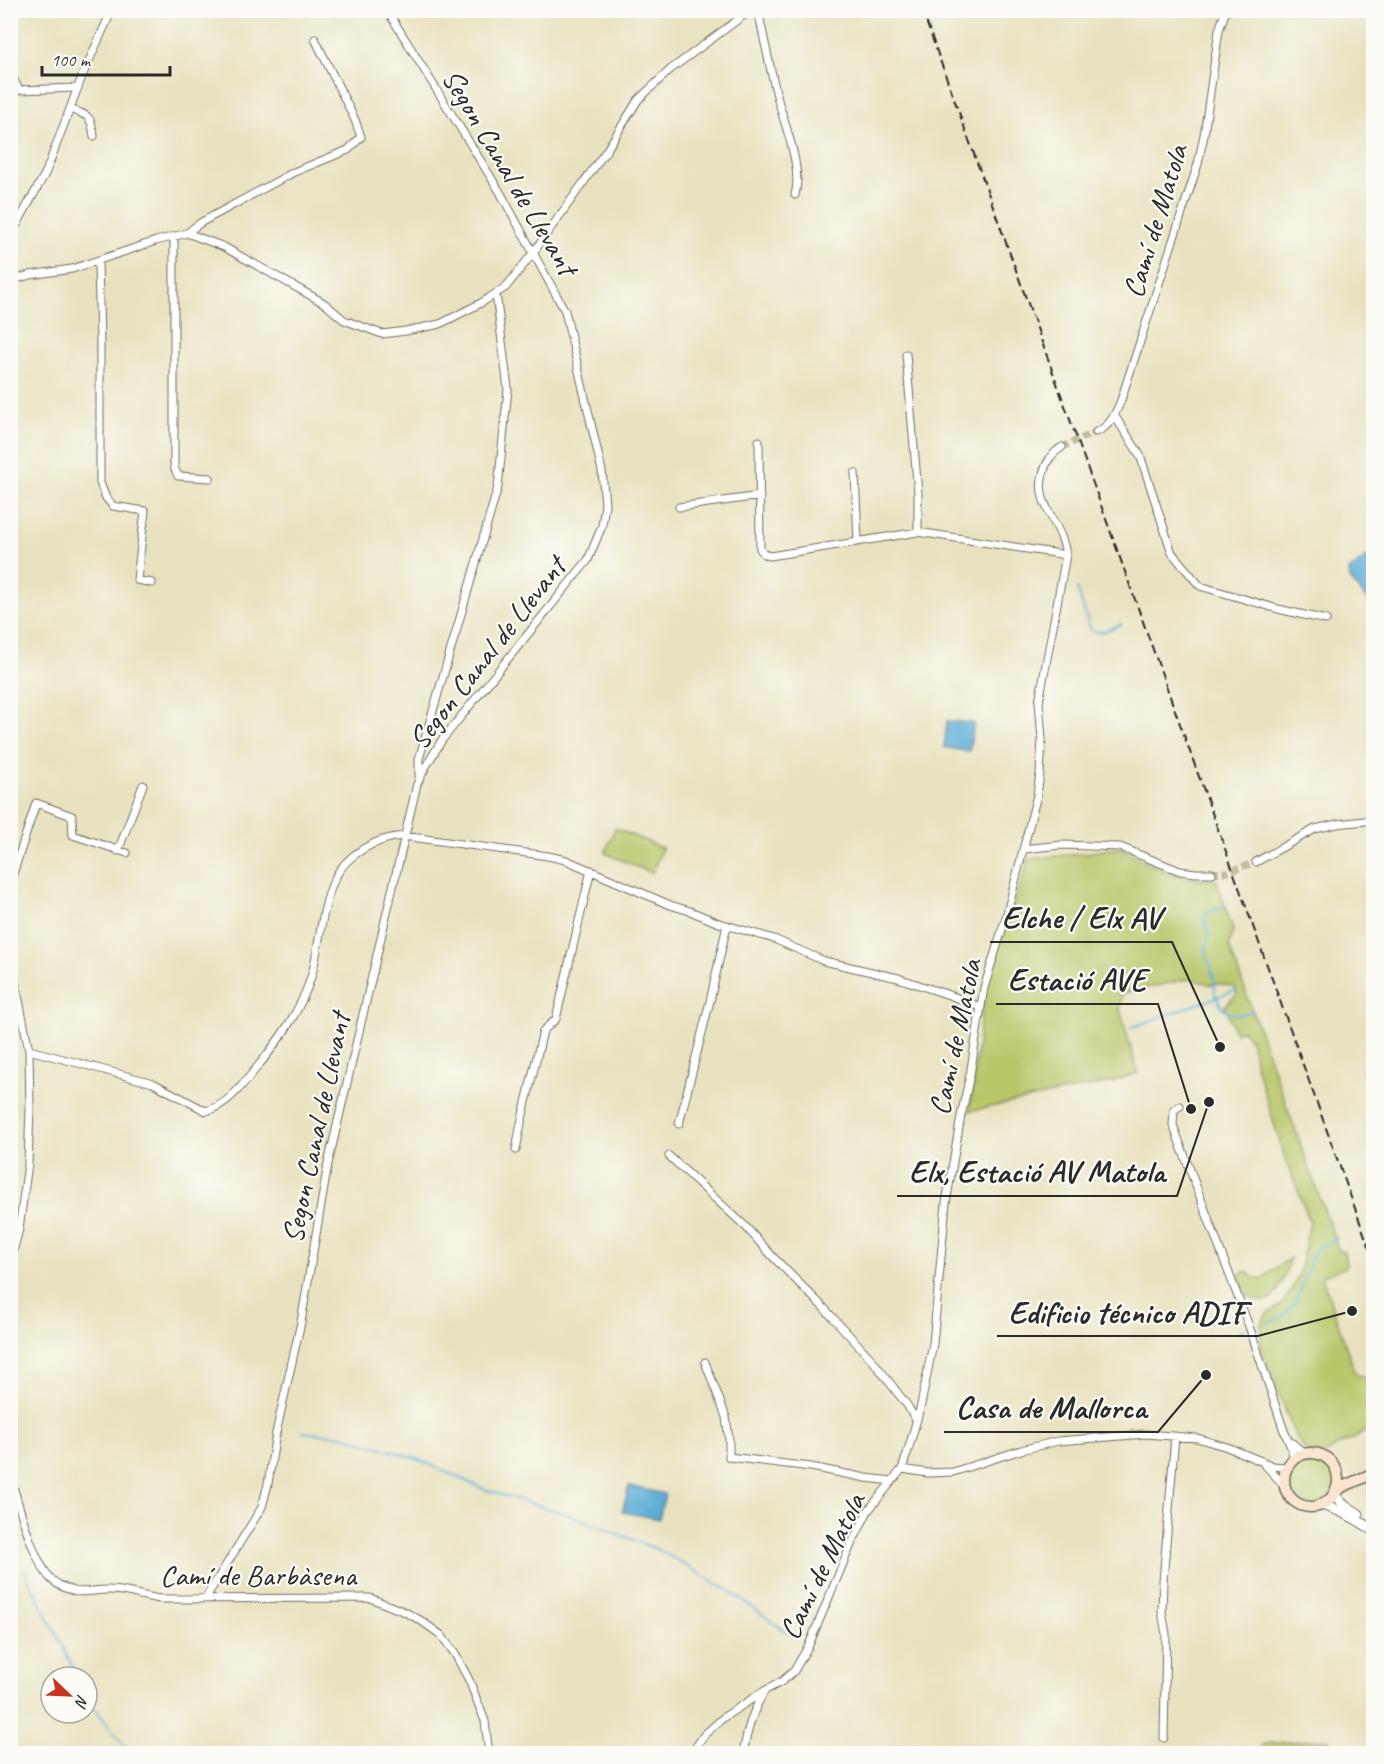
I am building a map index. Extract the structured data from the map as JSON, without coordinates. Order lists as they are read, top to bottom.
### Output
{
  "streets": {
    "street": ["Segon Canal de Llevant", "Camí de Matola", "Camí de Barbàsena"]
  },
  "crossings": [
    ["Segon Canal de Llevant", "Camí de Barbàsena"]
  ],
  "places": [
    "Elche / Elx AV",
    "Elx, Estació AV Matola",
    "Estació AVE",
    "Edificio técnico ADIF",
    "Casa de Mallorca"
  ],
  "scale_bar": "100 m",
  "north": "bottom right"
}
